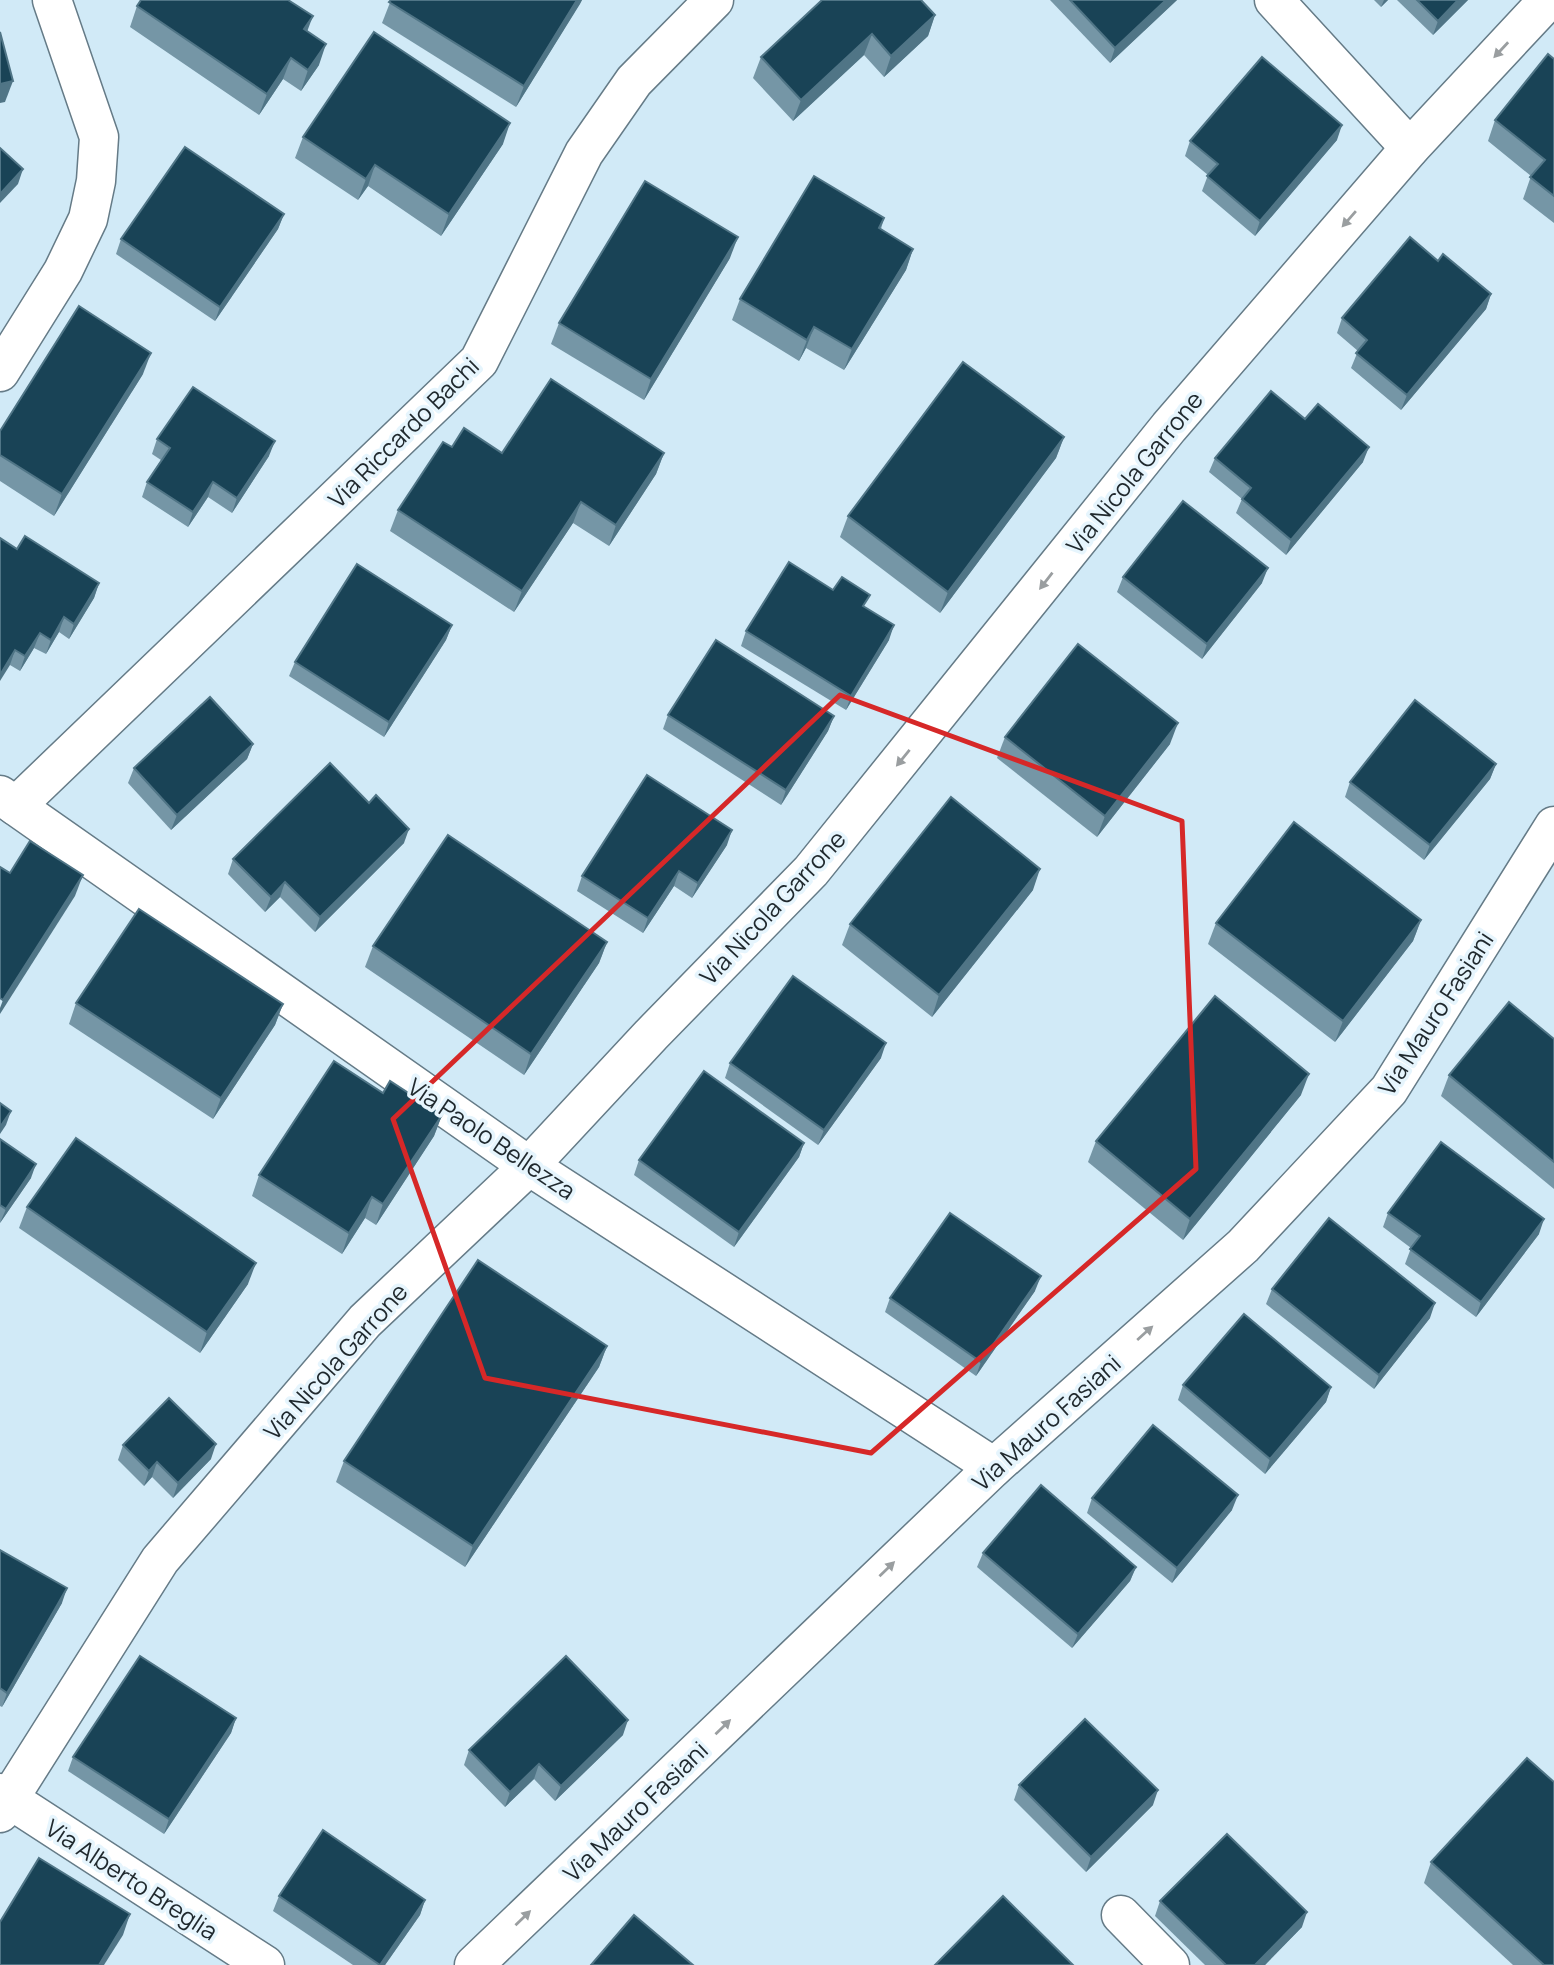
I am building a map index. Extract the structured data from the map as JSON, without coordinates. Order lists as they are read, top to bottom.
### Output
{
  "streets": {
    "street": [
      "Via Riccardo Bachi",
      "Via Nicola Garrone",
      "Via Mauro Fasiani",
      "Via Paolo Bellezza",
      "Via Alberto Breglia"
    ]
  },
  "crossings": [
    ["Via Riccardo Bachi", "Via Paolo Bellezza"],
    ["Via Nicola Garrone", "Via Paolo Bellezza"],
    ["Via Nicola Garrone", "Via Alberto Breglia"],
    ["Via Mauro Fasiani", "Via Paolo Bellezza"]
  ],
  "one_way": ["Via Nicola Garrone", "Via Mauro Fasiani"]
}
